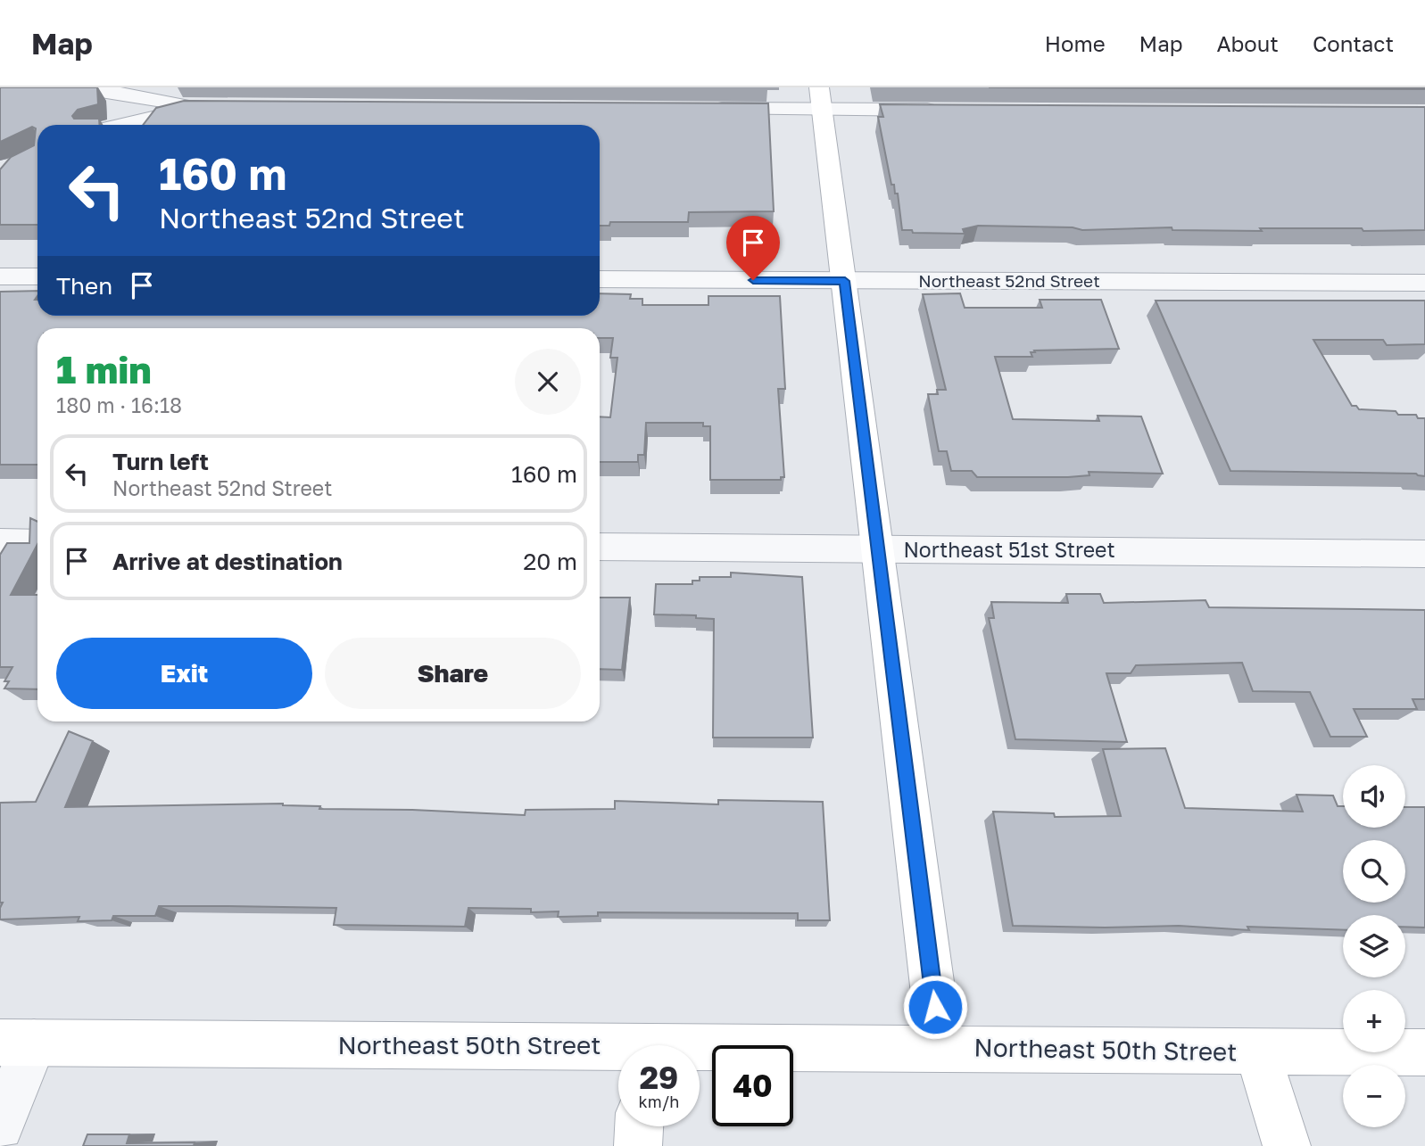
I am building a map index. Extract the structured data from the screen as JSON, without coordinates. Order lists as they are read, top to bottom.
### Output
{
  "streets": {
    "street": ["Northeast 52nd Street", "Northeast 51st Street", "Northeast 50th Street"]
  },
  "page": {
    "header": "Map",
    "nav": [
      "Home",
      "Map",
      "About",
      "Contact"
    ],
    "turn": ["160 m", "Northeast 52nd Street"],
    "then": "Then",
    "heading": ["1 min", "180 m · 16:18"],
    "list": [
      {
        "name": "Turn left",
        "note": "Northeast 52nd Street",
        "value": "160 m"
      },
      {
        "name": "Arrive at destination",
        "value": "20 m"
      }
    ],
    "buttons": ["Exit", "Share"],
    "map_buttons": ["+", "−"],
    "speed": "29 km/h",
    "limit": "40"
  }
}
